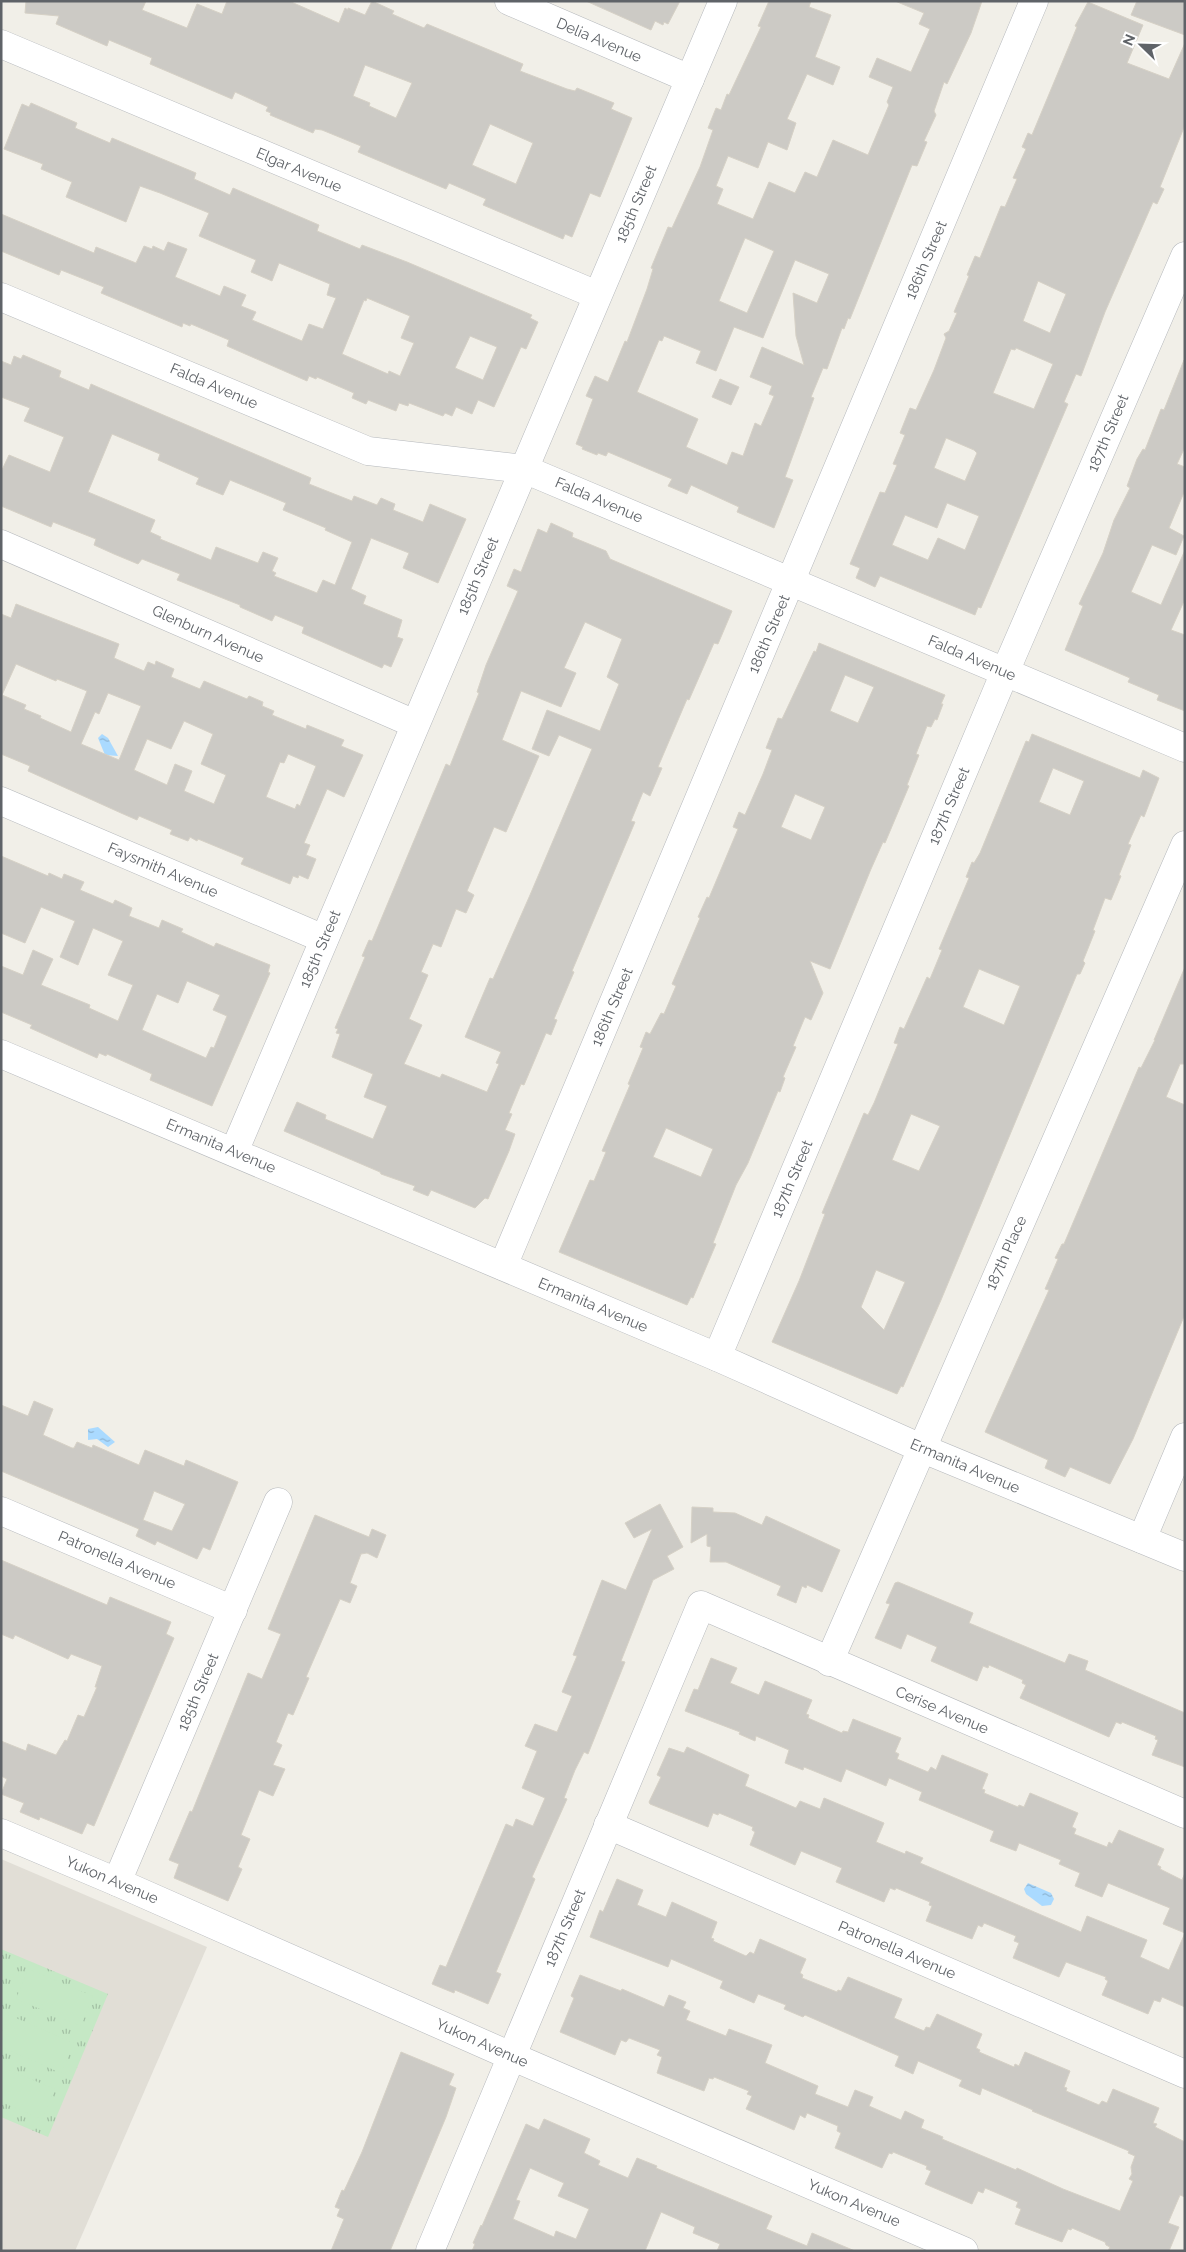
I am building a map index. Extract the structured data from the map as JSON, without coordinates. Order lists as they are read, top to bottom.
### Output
{
  "streets": {
    "street": [
      "Delia Avenue",
      "Elgar Avenue",
      "185th Street",
      "186th Street",
      "Falda Avenue",
      "187th Street",
      "Glenburn Avenue",
      "Faysmith Avenue",
      "Ermanita Avenue",
      "187th Place",
      "Patronella Avenue",
      "Cerise Avenue",
      "Yukon Avenue"
    ]
  },
  "crossings": [
    ["Delia Avenue", "185th Street"],
    ["Elgar Avenue", "185th Street"],
    ["185th Street", "Falda Avenue"],
    ["185th Street", "Glenburn Avenue"],
    ["185th Street", "Faysmith Avenue"],
    ["185th Street", "Ermanita Avenue"],
    ["185th Street", "Patronella Avenue"],
    ["185th Street", "Yukon Avenue"],
    ["186th Street", "Falda Avenue"],
    ["186th Street", "Ermanita Avenue"],
    ["Falda Avenue", "187th Street"],
    ["187th Street", "Ermanita Avenue"],
    ["187th Street", "Patronella Avenue"],
    ["187th Street", "Cerise Avenue"],
    ["187th Street", "Yukon Avenue"],
    ["Ermanita Avenue", "187th Place"],
    ["187th Place", "Cerise Avenue"]
  ],
  "north": "top left"
}
